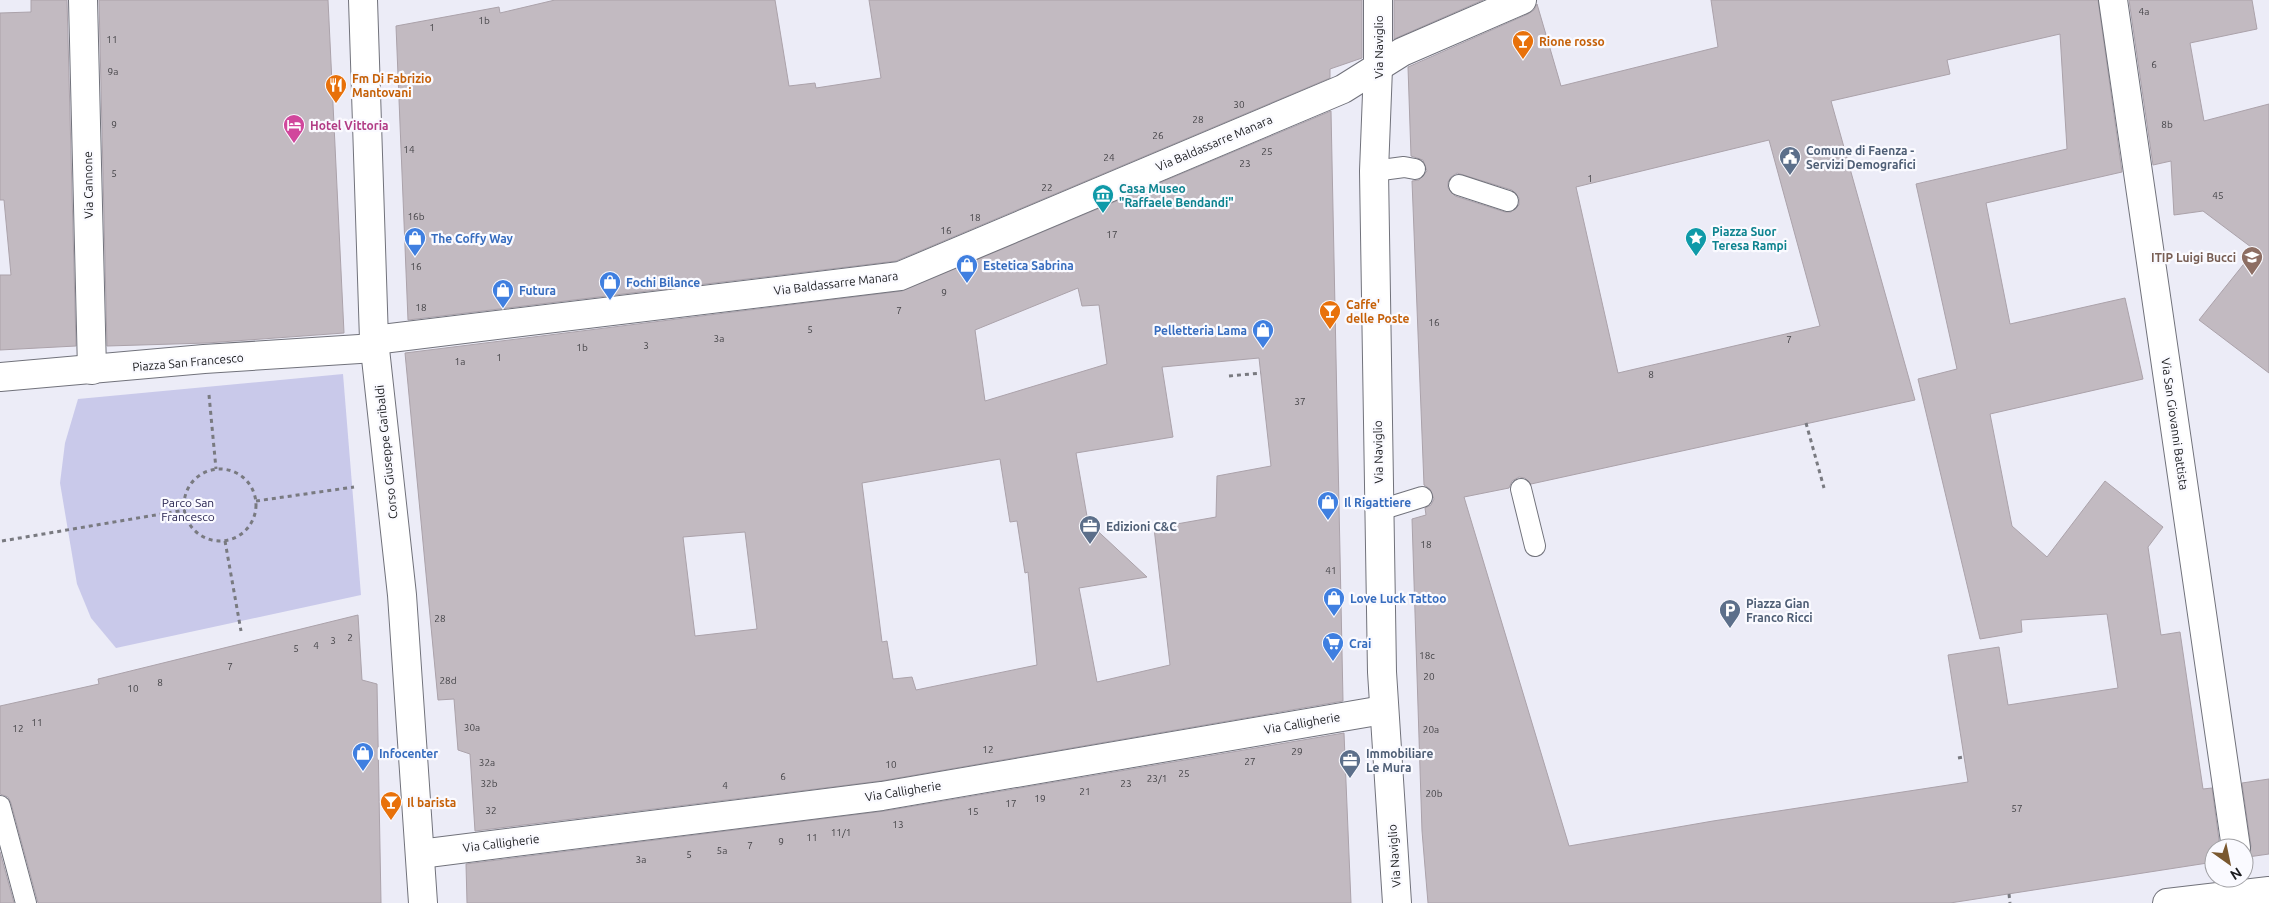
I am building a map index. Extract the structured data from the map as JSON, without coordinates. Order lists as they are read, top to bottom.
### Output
{
  "streets": {
    "street": [
      "Via Naviglio",
      "Via Baldassarre Manara",
      "Via Cannone",
      "Piazza San Francesco",
      "Via San Giovanni Battista",
      "Corso Giuseppe Garibaldi",
      "Via Calligherie"
    ]
  },
  "crossings": [
    ["Via Naviglio", "Via Baldassarre Manara"],
    ["Via Naviglio", "Via Calligherie"],
    ["Via Baldassarre Manara", "Piazza San Francesco"],
    ["Via Baldassarre Manara", "Corso Giuseppe Garibaldi"],
    ["Via Cannone", "Piazza San Francesco"],
    ["Piazza San Francesco", "Corso Giuseppe Garibaldi"],
    ["Corso Giuseppe Garibaldi", "Via Calligherie"]
  ],
  "parks": ["Parco San Francesco"],
  "places": {
    "bar": ["Rione rosso", "Caffe' delle Poste", "Il barista"],
    "restaurant": ["Fm Di Fabrizio Mantovani"],
    "hotel": ["Hotel Vittoria"],
    "public building": ["Comune di Faenza - Servizi Demografici"],
    "museum": ["Casa Museo \"Raffaele Bendandi\""],
    "shop": [
      "The Coffy Way",
      "Estetica Sabrina",
      "Fochi Bilance",
      "Futura",
      "Pelletteria Lama",
      "Il Rigattiere",
      "Love Luck Tattoo",
      "Infocenter"
    ],
    "place": ["Piazza Suor Teresa Rampi"],
    "school or university": ["ITIP Luigi Bucci"],
    "office": ["Edizioni C&C", "Immobiliare Le Mura"],
    "parking": ["Piazza Gian Franco Ricci"],
    "supermarket": ["Crai"]
  },
  "house_numbers": [
    "4a",
    "1b",
    "1",
    "11",
    "6",
    "9a",
    "30",
    "28",
    "9",
    "8b",
    "26",
    "14",
    "25",
    "24",
    "23",
    "5",
    "1",
    "22",
    "45",
    "16b",
    "18",
    "16",
    "17",
    "16",
    "9",
    "18",
    "7",
    "16",
    "5",
    "3a",
    "7",
    "3",
    "1b",
    "1",
    "1a",
    "8",
    "37",
    "18",
    "41",
    "28",
    "2",
    "3",
    "4",
    "5",
    "18c",
    "7",
    "20",
    "28d",
    "8",
    "10",
    "11",
    "30a",
    "12",
    "20a",
    "12",
    "29",
    "27",
    "32a",
    "10",
    "25",
    "6",
    "23/1",
    "32b",
    "23",
    "4",
    "21",
    "20b",
    "19",
    "17",
    "57",
    "32",
    "15",
    "13",
    "11/1",
    "11",
    "9",
    "7",
    "5a",
    "5",
    "3a"
  ],
  "north": "bottom right"
}
